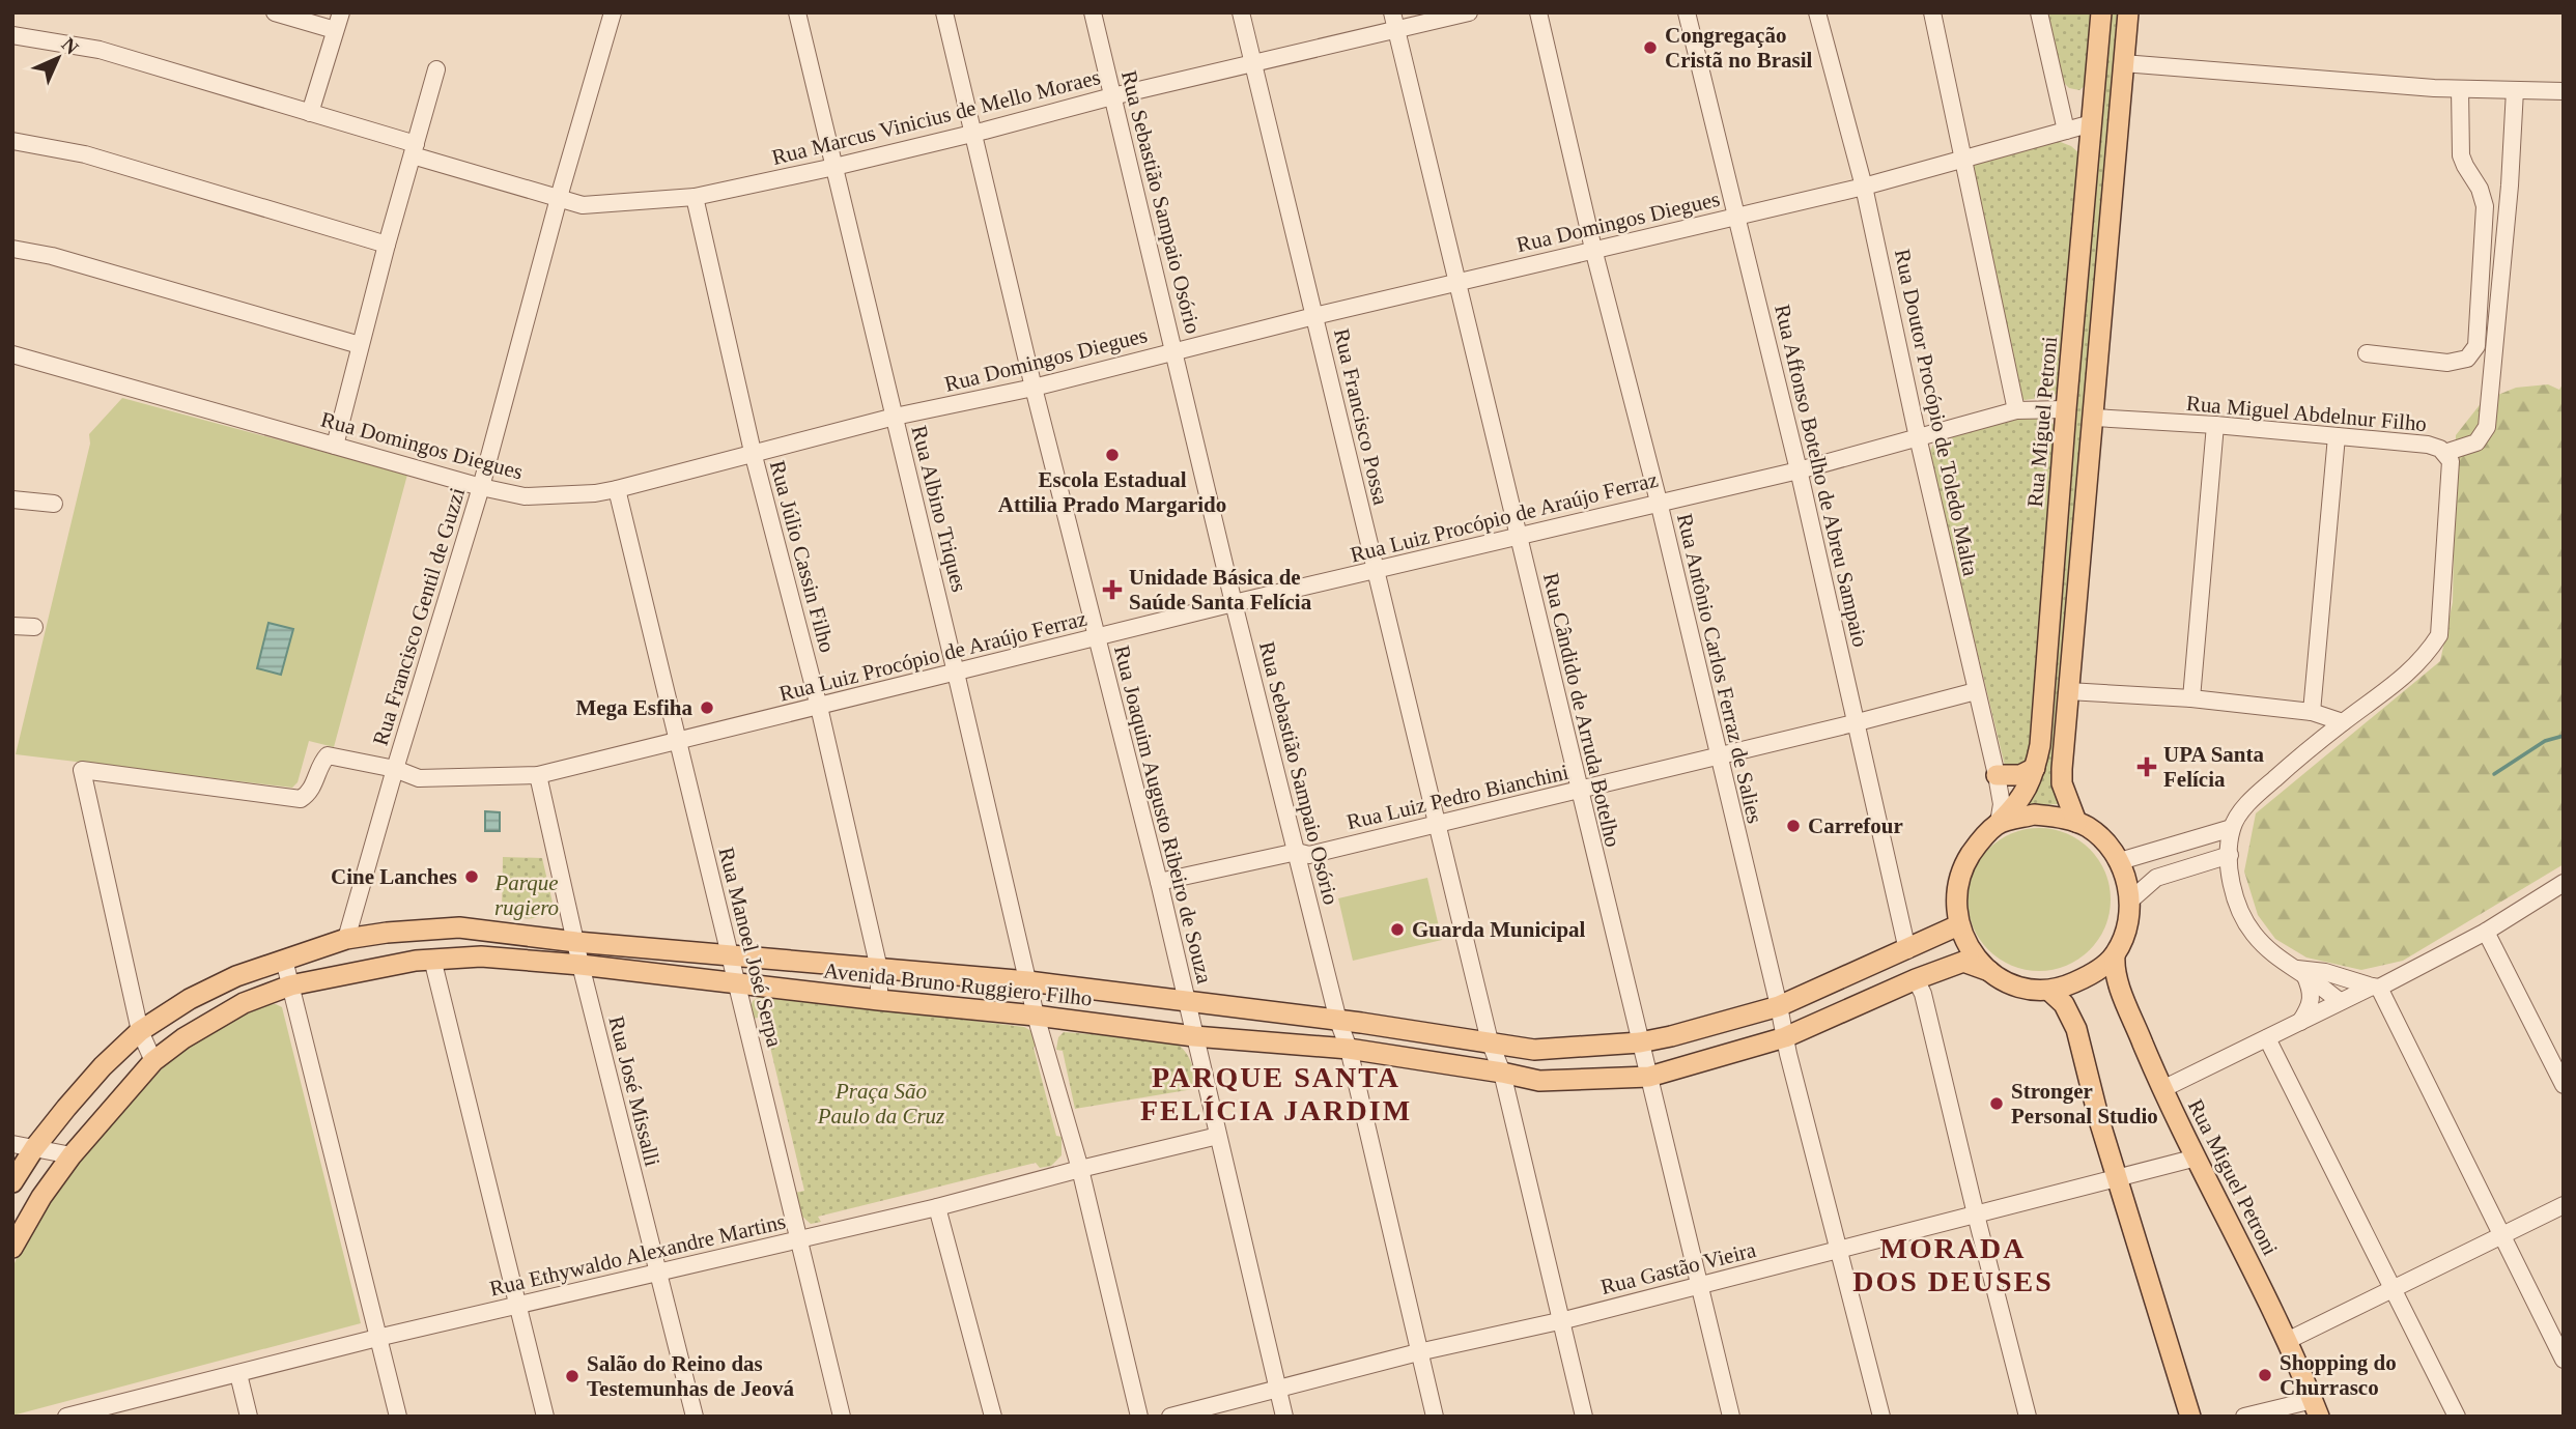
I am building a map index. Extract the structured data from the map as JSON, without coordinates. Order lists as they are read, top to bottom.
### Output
{
  "streets": {
    "main road": ["Rua Miguel Petroni", "Avenida Bruno Ruggiero Filho"],
    "street": [
      "Rua Marcus Vinicius de Mello Moraes",
      "Rua Sebastião Sampaio Osório",
      "Rua Domingos Diegues",
      "Rua Doutor Procópio de Toledo Malta",
      "Rua Miguel Abdelnur Filho",
      "Rua Francisco Possa",
      "Rua Affonso Botelho de Abreu Sampaio",
      "Rua Albino Triques",
      "Rua Luiz Procópio de Araújo Ferraz",
      "Rua Júlio Cassin Filho",
      "Rua Francisco Gentil de Guzzi",
      "Rua Antônio Carlos Ferraz de Salies",
      "Rua Cândido de Arruda Botelho",
      "Rua Luiz Pedro Bianchini",
      "Rua Joaquim Augusto Ribeiro de Souza",
      "Rua Manoel José Serpa",
      "Rua José Missalli",
      "Rua Ethywaldo Alexandre Martins",
      "Rua Gastão Vieira"
    ]
  },
  "crossings": [
    ["Rua Marcus Vinicius de Mello Moraes", "Rua Sebastião Sampaio Osório"],
    ["Rua Marcus Vinicius de Mello Moraes", "Rua Francisco Possa"],
    ["Rua Marcus Vinicius de Mello Moraes", "Rua Albino Triques"],
    ["Rua Marcus Vinicius de Mello Moraes", "Rua Júlio Cassin Filho"],
    ["Rua Marcus Vinicius de Mello Moraes", "Rua Francisco Gentil de Guzzi"],
    ["Rua Marcus Vinicius de Mello Moraes", "Rua Cândido de Arruda Botelho"],
    ["Rua Marcus Vinicius de Mello Moraes", "Rua Joaquim Augusto Ribeiro de Souza"],
    ["Rua Sebastião Sampaio Osório", "Rua Domingos Diegues"],
    ["Rua Sebastião Sampaio Osório", "Rua Luiz Procópio de Araújo Ferraz"],
    ["Rua Sebastião Sampaio Osório", "Rua Luiz Pedro Bianchini"],
    ["Rua Sebastião Sampaio Osório", "Avenida Bruno Ruggiero Filho"],
    ["Rua Sebastião Sampaio Osório", "Rua Gastão Vieira"],
    ["Rua Domingos Diegues", "Rua Doutor Procópio de Toledo Malta"],
    ["Rua Domingos Diegues", "Rua Francisco Possa"],
    ["Rua Domingos Diegues", "Rua Miguel Petroni"],
    ["Rua Domingos Diegues", "Rua Affonso Botelho de Abreu Sampaio"],
    ["Rua Domingos Diegues", "Rua Albino Triques"],
    ["Rua Domingos Diegues", "Rua Júlio Cassin Filho"],
    ["Rua Domingos Diegues", "Rua Francisco Gentil de Guzzi"],
    ["Rua Domingos Diegues", "Rua Antônio Carlos Ferraz de Salies"],
    ["Rua Domingos Diegues", "Rua Cândido de Arruda Botelho"],
    ["Rua Domingos Diegues", "Rua Joaquim Augusto Ribeiro de Souza"],
    ["Rua Domingos Diegues", "Rua Manoel José Serpa"],
    ["Rua Doutor Procópio de Toledo Malta", "Rua Miguel Petroni"],
    ["Rua Doutor Procópio de Toledo Malta", "Rua Luiz Procópio de Araújo Ferraz"],
    ["Rua Doutor Procópio de Toledo Malta", "Rua Luiz Pedro Bianchini"],
    ["Rua Doutor Procópio de Toledo Malta", "Avenida Bruno Ruggiero Filho"],
    ["Rua Francisco Possa", "Rua Luiz Procópio de Araújo Ferraz"],
    ["Rua Francisco Possa", "Rua Luiz Pedro Bianchini"],
    ["Rua Francisco Possa", "Avenida Bruno Ruggiero Filho"],
    ["Rua Francisco Possa", "Rua Gastão Vieira"],
    ["Rua Miguel Petroni", "Rua Luiz Procópio de Araújo Ferraz"],
    ["Rua Miguel Petroni", "Avenida Bruno Ruggiero Filho"],
    ["Rua Miguel Petroni", "Rua Gastão Vieira"],
    ["Rua Affonso Botelho de Abreu Sampaio", "Rua Luiz Procópio de Araújo Ferraz"],
    ["Rua Affonso Botelho de Abreu Sampaio", "Rua Luiz Pedro Bianchini"],
    ["Rua Affonso Botelho de Abreu Sampaio", "Avenida Bruno Ruggiero Filho"],
    ["Rua Albino Triques", "Rua Luiz Procópio de Araújo Ferraz"],
    ["Rua Albino Triques", "Avenida Bruno Ruggiero Filho"],
    ["Rua Albino Triques", "Rua Ethywaldo Alexandre Martins"],
    ["Rua Luiz Procópio de Araújo Ferraz", "Rua Júlio Cassin Filho"],
    ["Rua Luiz Procópio de Araújo Ferraz", "Rua Francisco Gentil de Guzzi"],
    ["Rua Luiz Procópio de Araújo Ferraz", "Rua Antônio Carlos Ferraz de Salies"],
    ["Rua Luiz Procópio de Araújo Ferraz", "Rua Cândido de Arruda Botelho"],
    ["Rua Luiz Procópio de Araújo Ferraz", "Rua Joaquim Augusto Ribeiro de Souza"],
    ["Rua Luiz Procópio de Araújo Ferraz", "Rua Manoel José Serpa"],
    ["Rua Luiz Procópio de Araújo Ferraz", "Avenida Bruno Ruggiero Filho"],
    ["Rua Luiz Procópio de Araújo Ferraz", "Rua José Missalli"],
    ["Rua Júlio Cassin Filho", "Avenida Bruno Ruggiero Filho"],
    ["Rua Francisco Gentil de Guzzi", "Avenida Bruno Ruggiero Filho"],
    ["Rua Antônio Carlos Ferraz de Salies", "Rua Luiz Pedro Bianchini"],
    ["Rua Antônio Carlos Ferraz de Salies", "Avenida Bruno Ruggiero Filho"],
    ["Rua Antônio Carlos Ferraz de Salies", "Rua Gastão Vieira"],
    ["Rua Cândido de Arruda Botelho", "Rua Luiz Pedro Bianchini"],
    ["Rua Cândido de Arruda Botelho", "Avenida Bruno Ruggiero Filho"],
    ["Rua Cândido de Arruda Botelho", "Rua Gastão Vieira"],
    ["Rua Luiz Pedro Bianchini", "Rua Joaquim Augusto Ribeiro de Souza"],
    ["Rua Joaquim Augusto Ribeiro de Souza", "Avenida Bruno Ruggiero Filho"],
    ["Rua Joaquim Augusto Ribeiro de Souza", "Rua Ethywaldo Alexandre Martins"],
    ["Rua Joaquim Augusto Ribeiro de Souza", "Rua Gastão Vieira"],
    ["Rua Manoel José Serpa", "Avenida Bruno Ruggiero Filho"],
    ["Rua Manoel José Serpa", "Rua Ethywaldo Alexandre Martins"],
    ["Avenida Bruno Ruggiero Filho", "Rua José Missalli"],
    ["Rua José Missalli", "Rua Ethywaldo Alexandre Martins"]
  ],
  "districts": ["PARQUE SANTA FELÍCIA JARDIM", "MORADA DOS DEUSES"],
  "parks": ["Parque rugiero", "Praça São Paulo da Cruz"],
  "places": {
    "other": [
      "Congregação Cristã no Brasil",
      "Escola Estadual Attilia Prado Margarido",
      "Mega Esfiha",
      "Carrefour",
      "Cine Lanches",
      "Guarda Municipal",
      "Stronger Personal Studio",
      "Shopping do Churrasco",
      "Salão do Reino das Testemunhas de Jeová"
    ],
    "health": ["Unidade Básica de Saúde Santa Felícia", "UPA Santa Felícia"]
  },
  "north": "top right"
}
